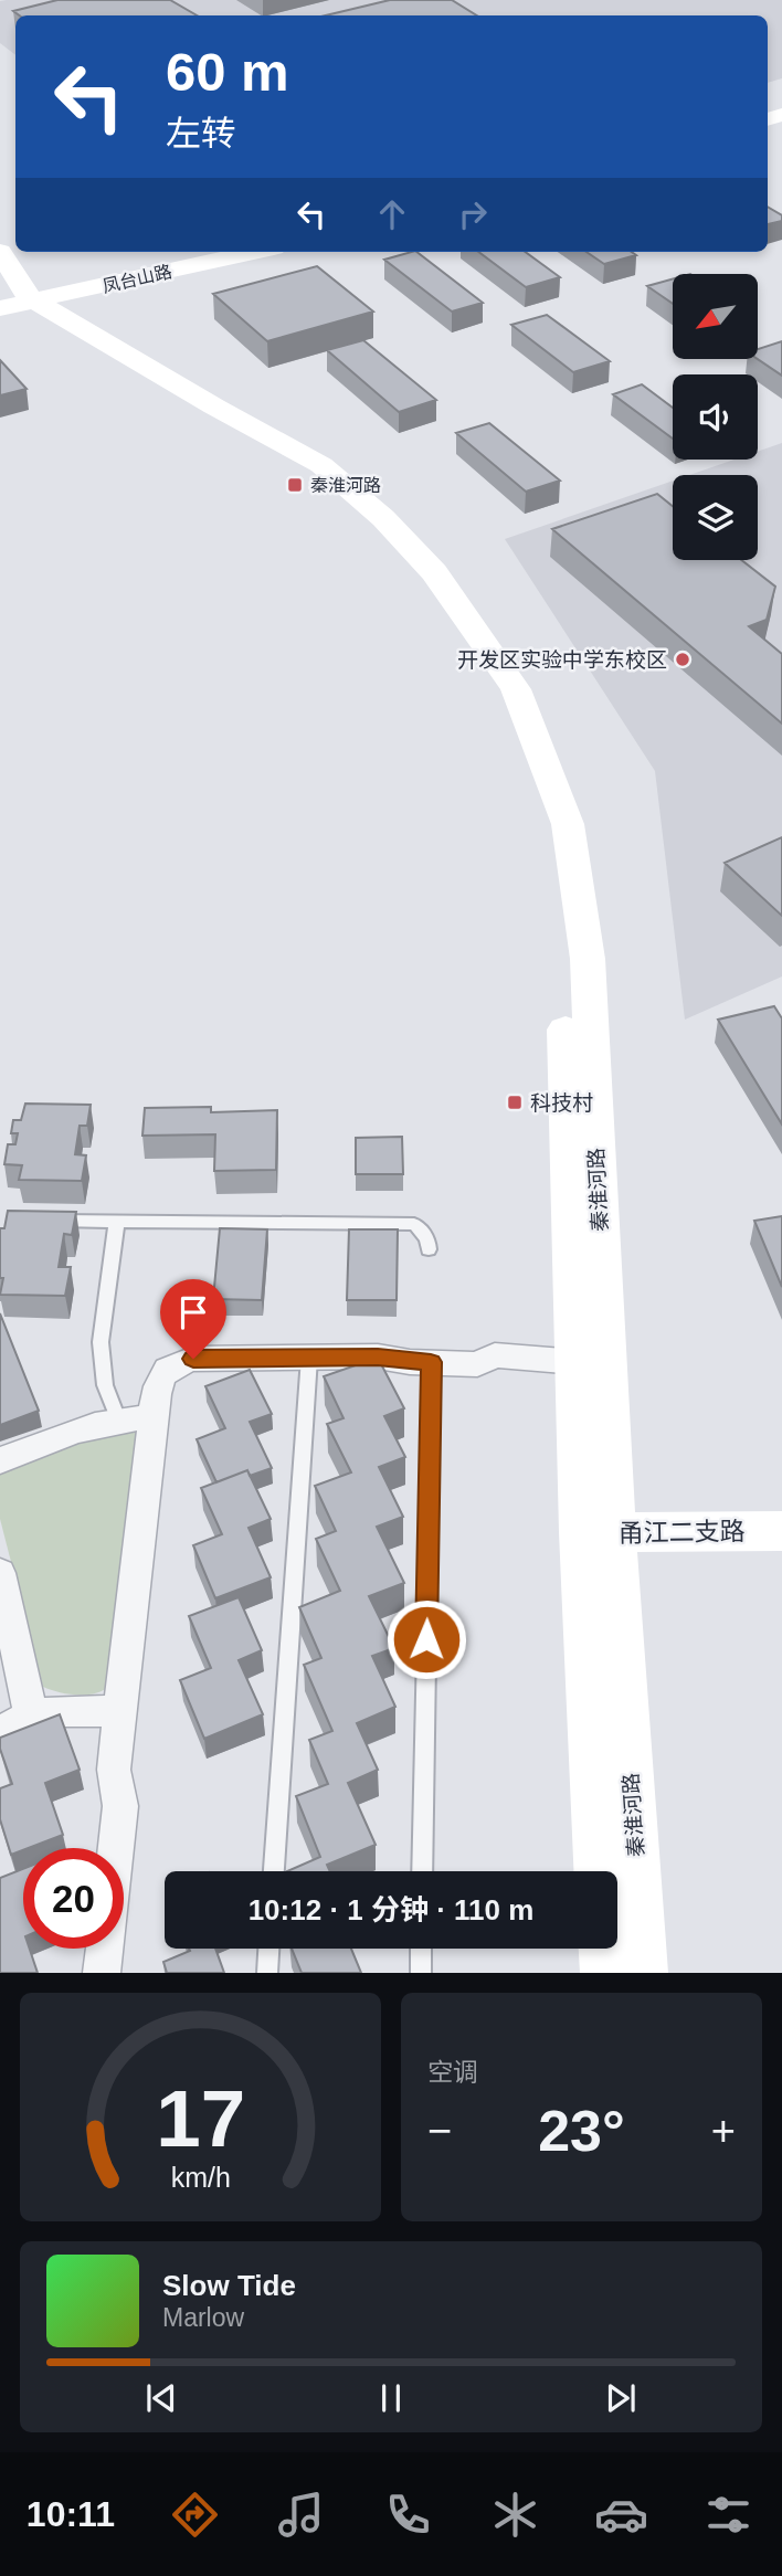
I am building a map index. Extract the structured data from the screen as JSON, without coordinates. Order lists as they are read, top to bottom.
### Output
{
  "streets": {
    "main road": ["凤台山路", "秦淮河路", "甬江二支路"]
  },
  "crossings": [
    ["凤台山路", "秦淮河路"],
    ["秦淮河路", "甬江二支路"]
  ],
  "places": {
    "transit": ["秦淮河路", "科技村"],
    "other": ["开发区实验中学东校区"]
  },
  "north": "bottom left",
  "page": {
    "turn": ["60 m", "左转"],
    "limit": "20",
    "trip": "10:12 · 1 分钟 · 110 m",
    "tile": "空调",
    "heat": ["−", "23°", "+"],
    "song": ["Slow Tide", "Marlow"],
    "tabs": "10:11",
    "gauge": ["17", "km/h"]
  }
}
